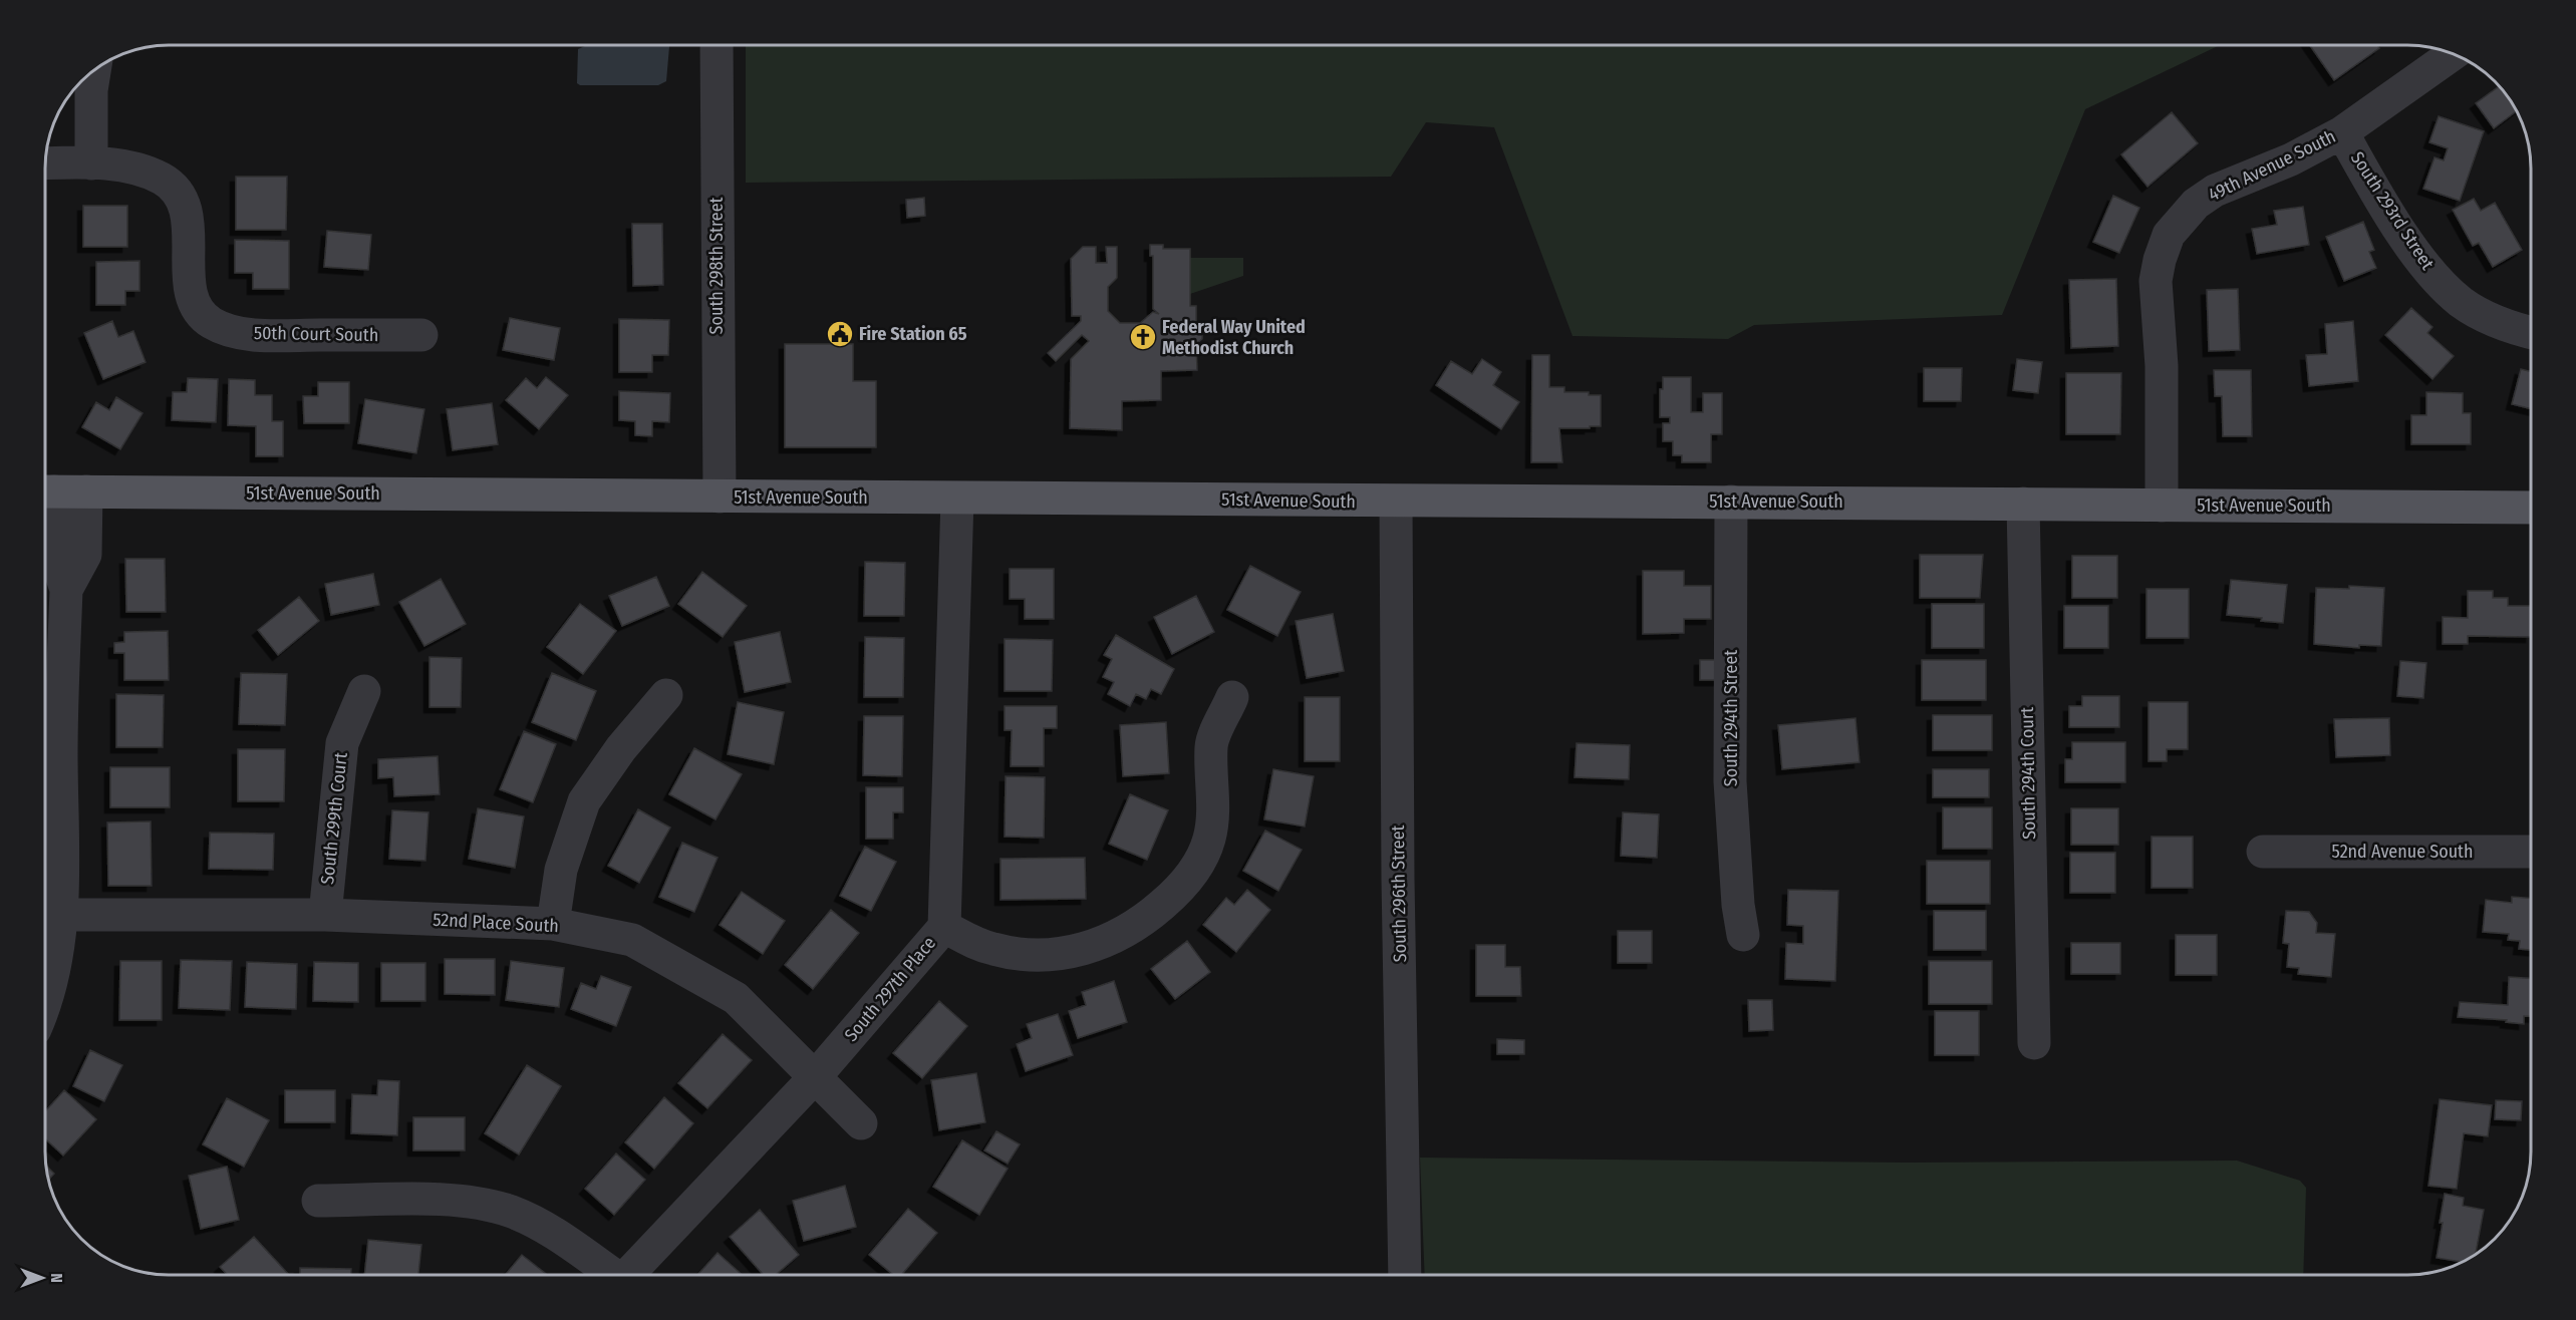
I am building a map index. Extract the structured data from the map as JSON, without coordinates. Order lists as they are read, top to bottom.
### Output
{
  "streets": {
    "main road": ["51st Avenue South"],
    "street": [
      "49th Avenue South",
      "South 293rd Street",
      "South 298th Street",
      "50th Court South",
      "South 294th Street",
      "South 294th Court",
      "South 299th Court",
      "52nd Avenue South",
      "South 296th Street",
      "52nd Place South",
      "South 297th Place"
    ]
  },
  "crossings": [
    ["49th Avenue South", "South 293rd Street"],
    ["49th Avenue South", "51st Avenue South"],
    ["South 298th Street", "51st Avenue South"],
    ["51st Avenue South", "South 294th Street"],
    ["51st Avenue South", "South 294th Court"],
    ["51st Avenue South", "South 296th Street"],
    ["51st Avenue South", "South 297th Place"],
    ["South 299th Court", "52nd Place South"],
    ["52nd Place South", "South 297th Place"]
  ],
  "places": {
    "public building": ["Fire Station 65"],
    "church": ["Federal Way United Methodist Church"]
  },
  "north": "right"
}
